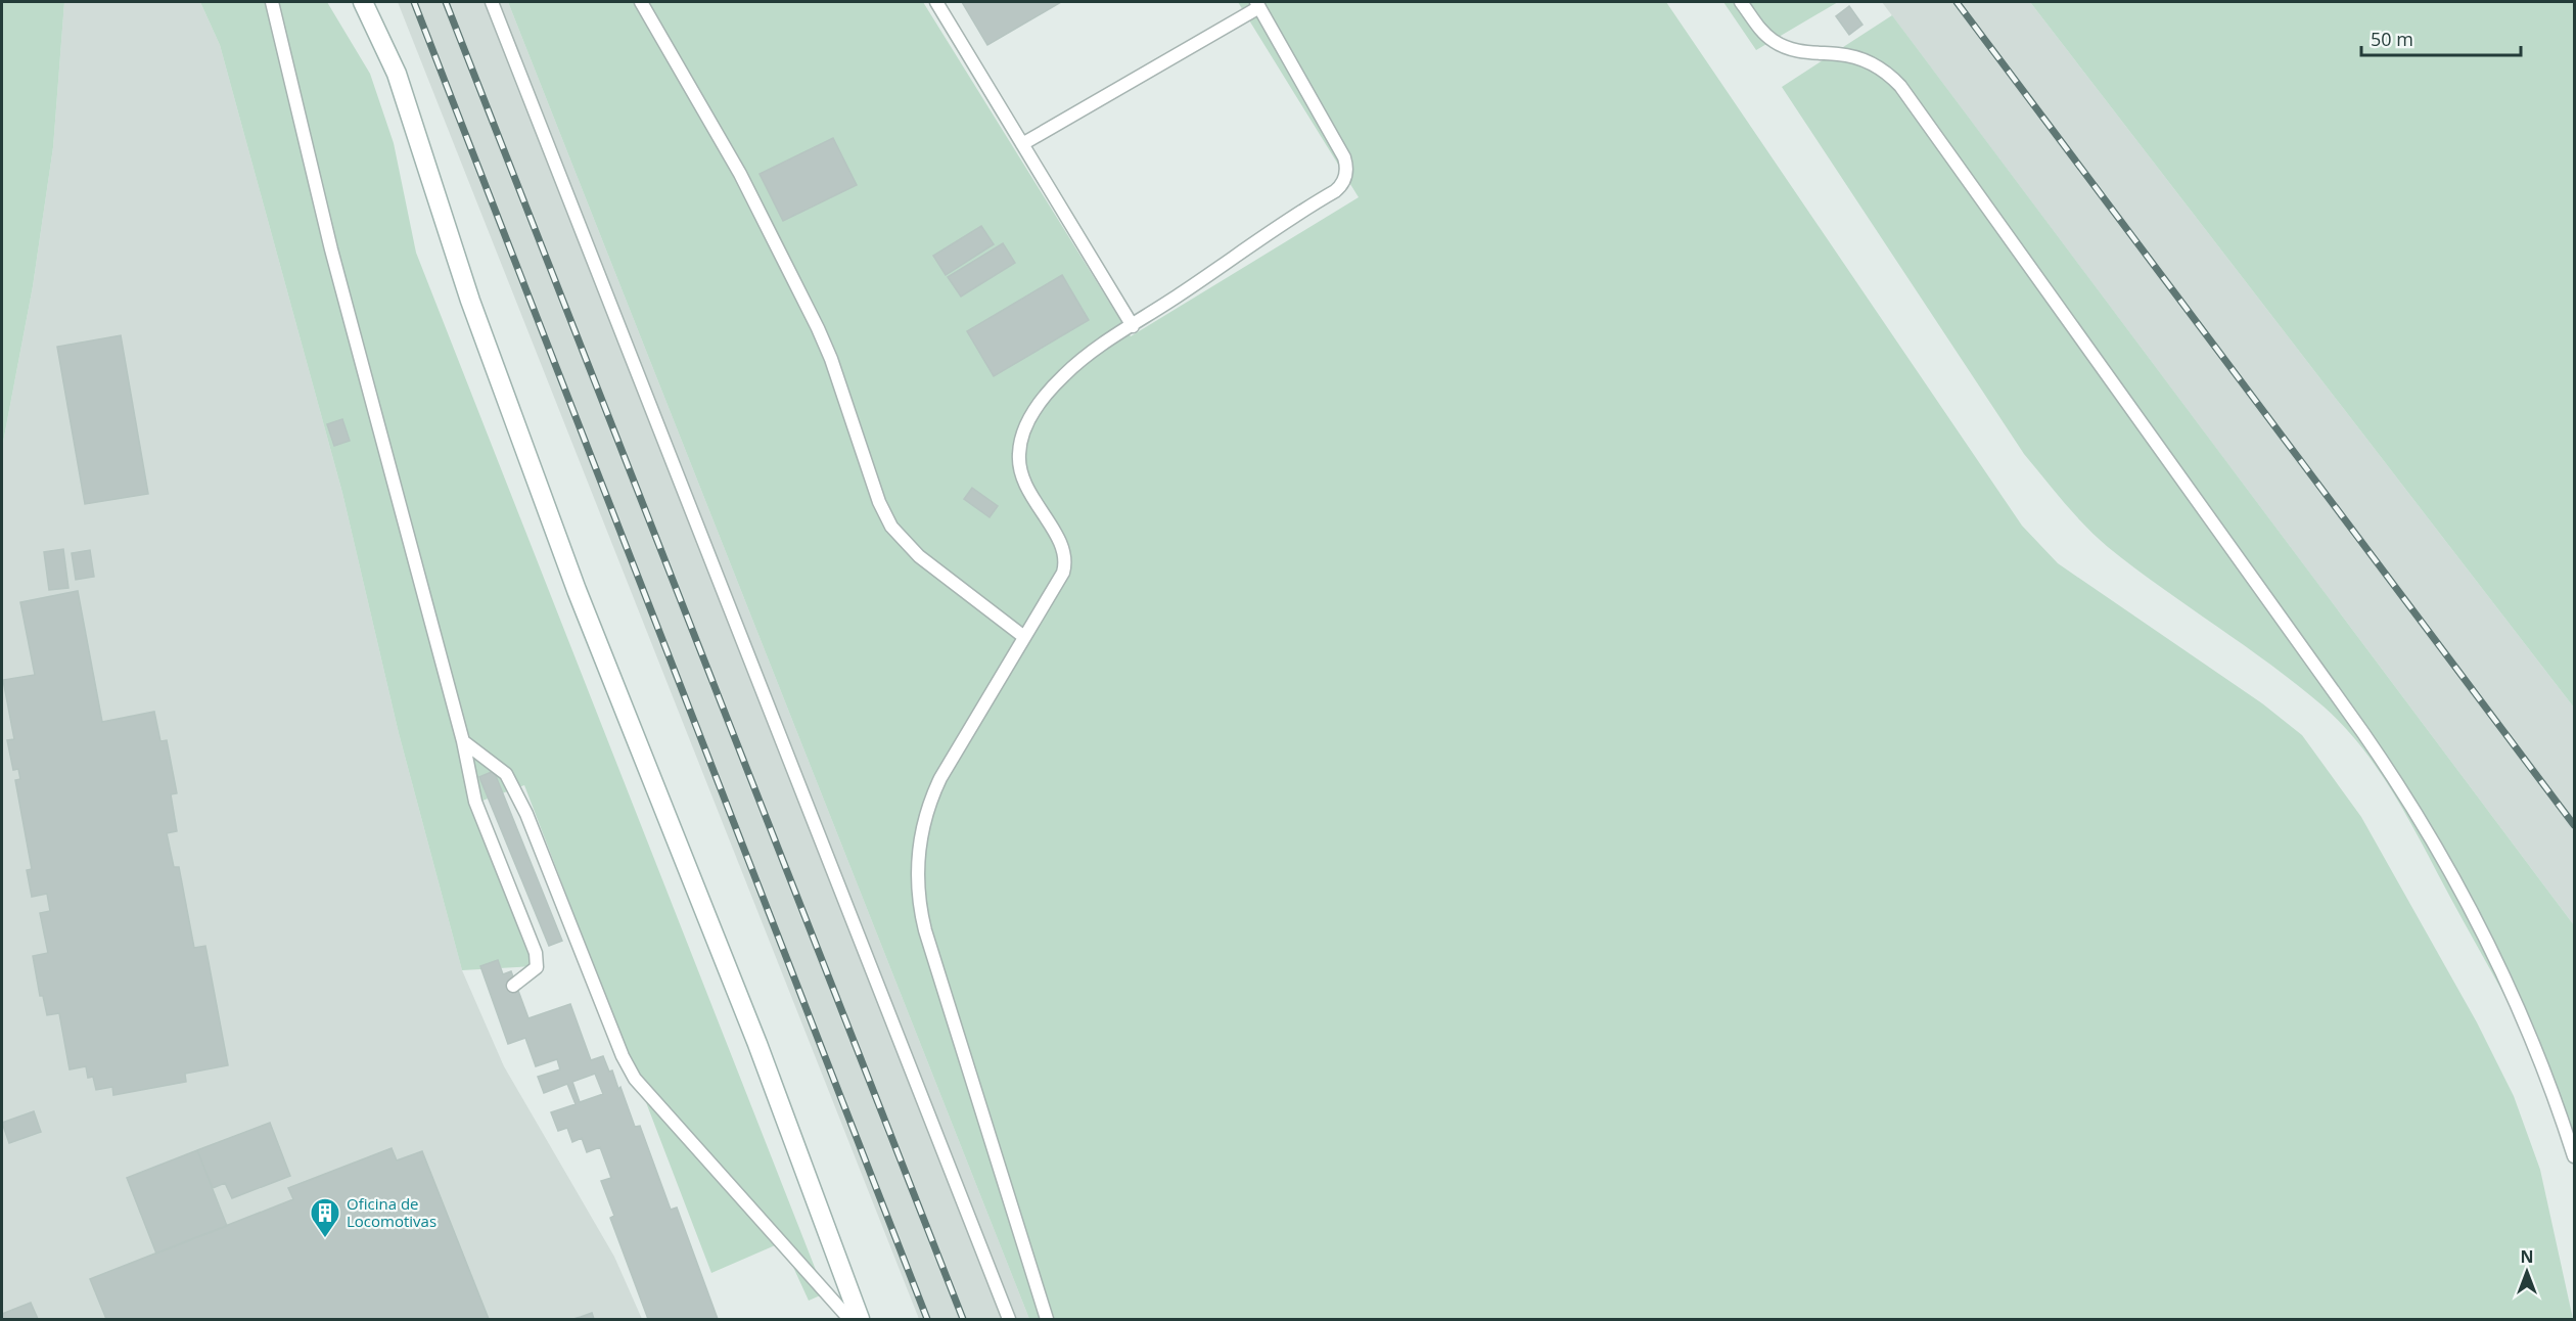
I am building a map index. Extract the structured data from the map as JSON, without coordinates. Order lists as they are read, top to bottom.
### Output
{
  "places": {
    "building": ["Oficina de Locomotivas"]
  },
  "scale_bar": "50 m",
  "north": "top"
}
